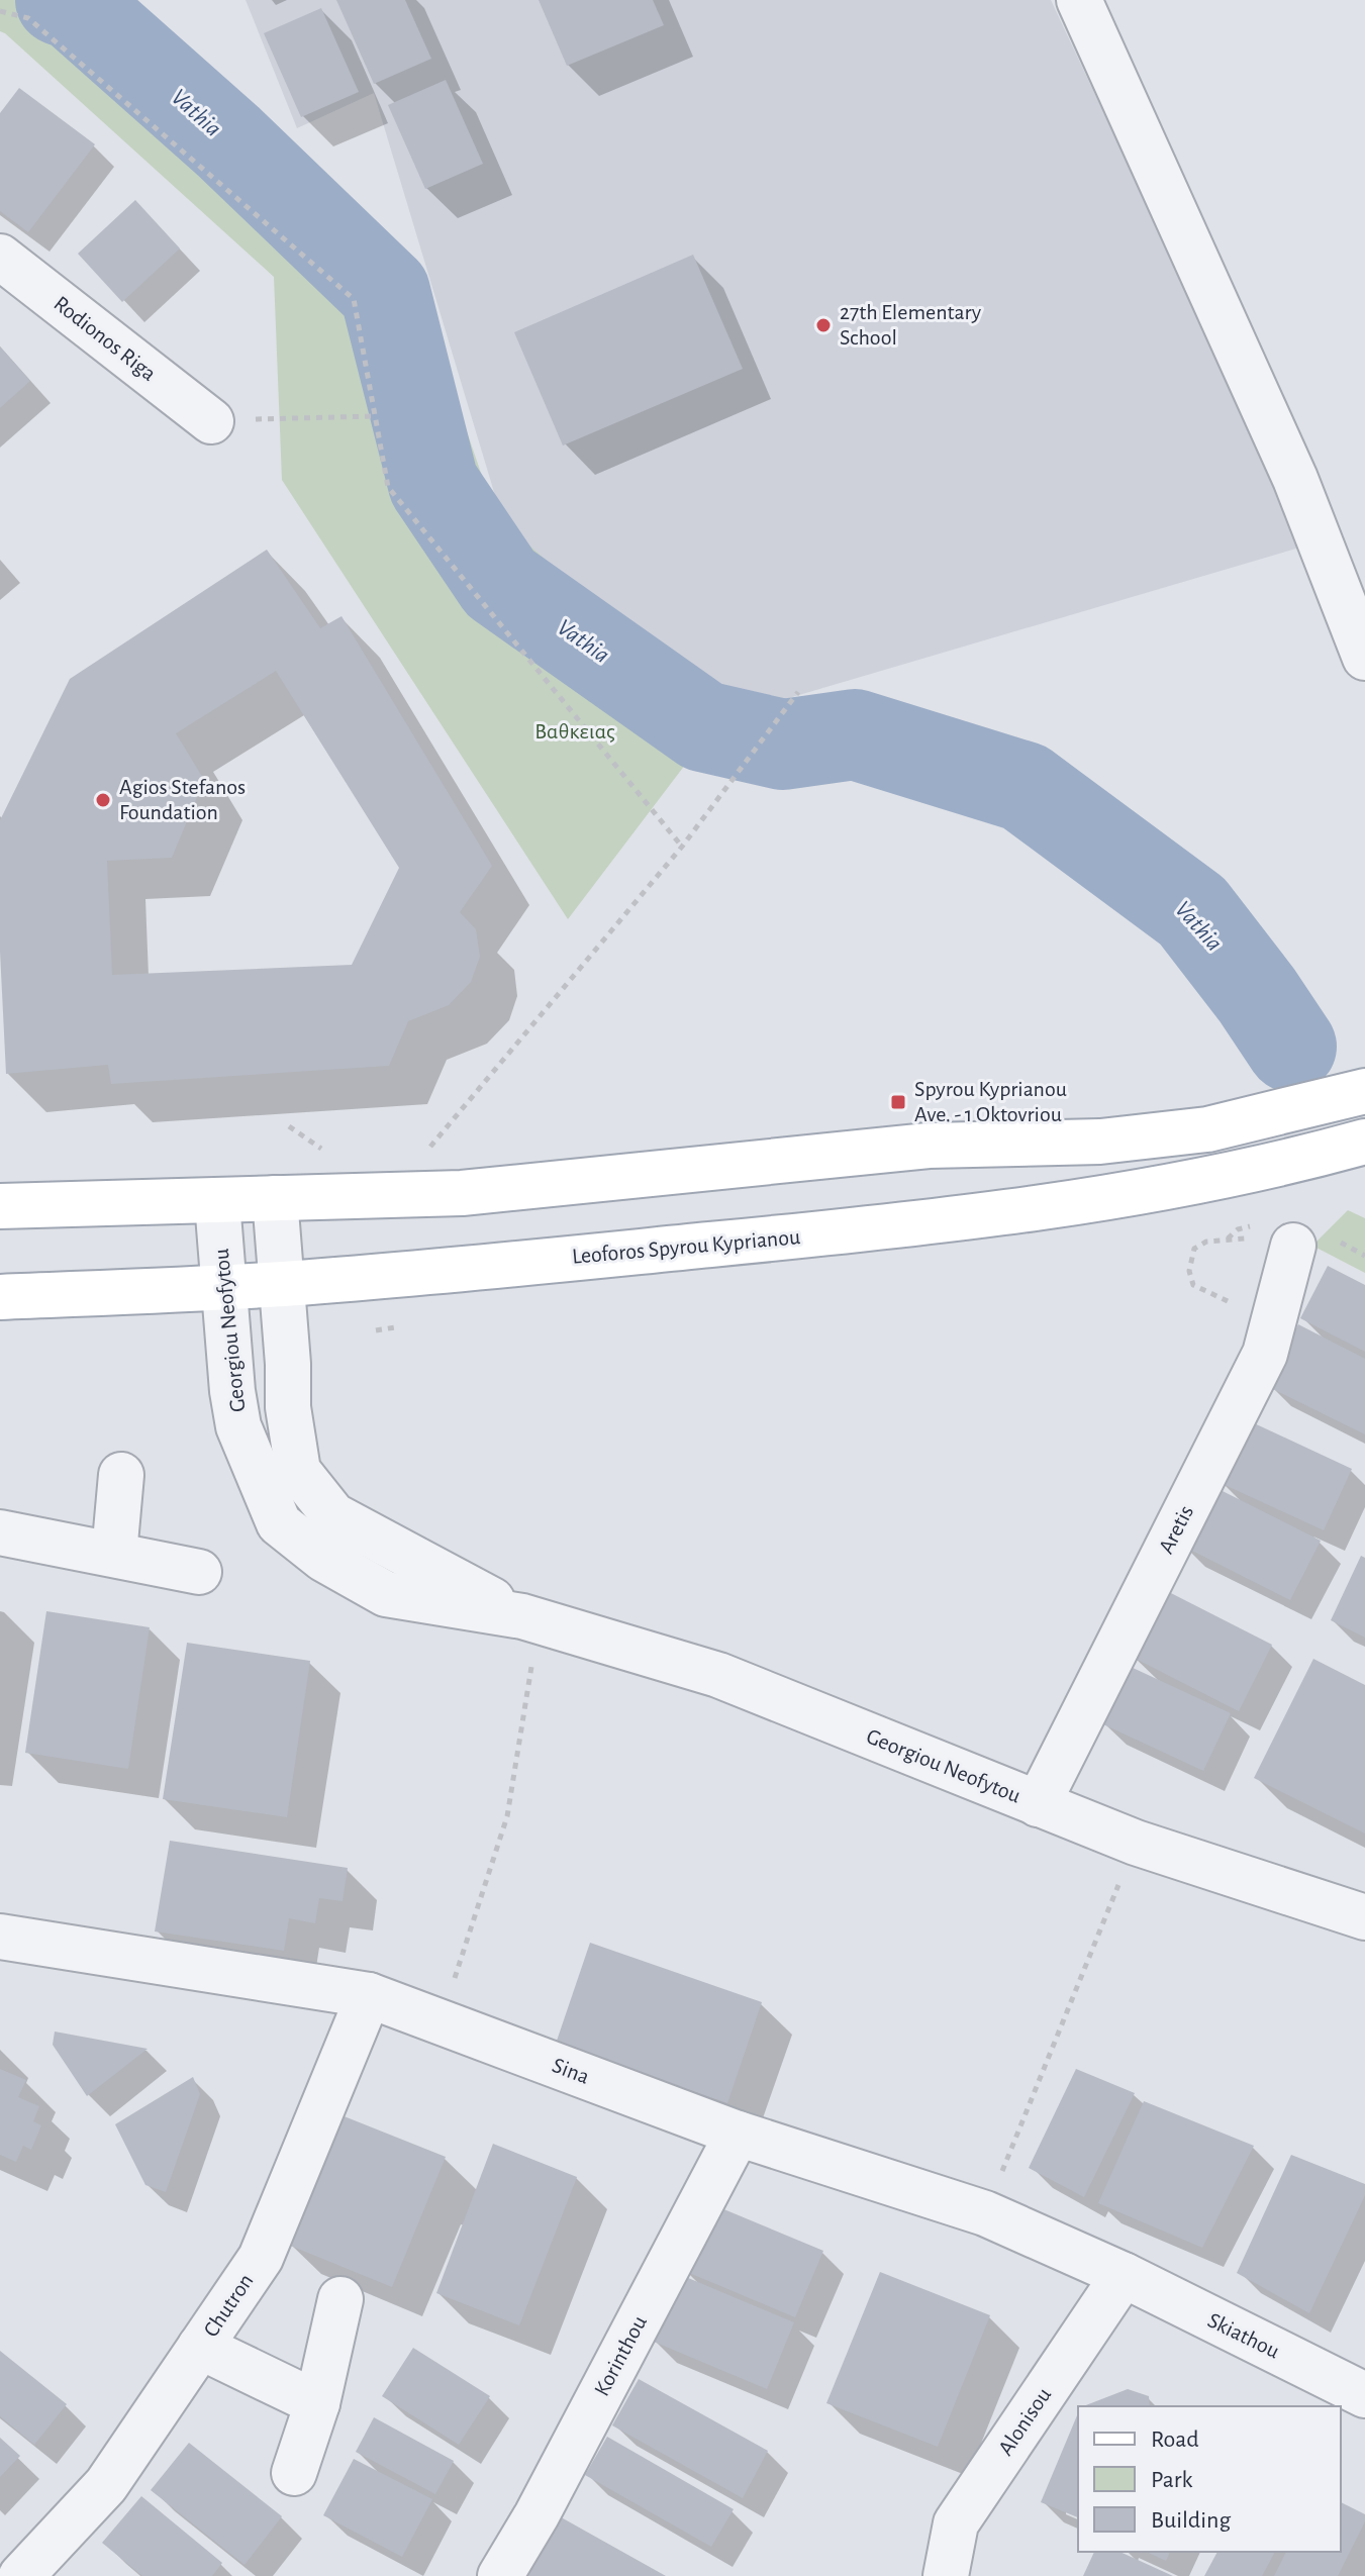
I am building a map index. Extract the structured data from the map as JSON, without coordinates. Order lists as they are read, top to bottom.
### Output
{
  "streets": {
    "main road": ["Leoforos Spyrou Kyprianou"],
    "street": [
      "Rodionos Riga",
      "Georgiou Neofytou",
      "Aretis",
      "Sina",
      "Chutron",
      "Skiathou",
      "Korinthou",
      "Alonisou"
    ]
  },
  "crossings": [
    ["Leoforos Spyrou Kyprianou", "Georgiou Neofytou"],
    ["Georgiou Neofytou", "Aretis"],
    ["Sina", "Chutron"],
    ["Sina", "Skiathou"],
    ["Sina", "Korinthou"],
    ["Sina", "Alonisou"],
    ["Skiathou", "Alonisou"]
  ],
  "water": ["Vathia"],
  "parks": ["Βαθκειας"],
  "places": {
    "other": ["27th Elementary School", "Agios Stefanos Foundation"],
    "transit": ["Spyrou Kyprianou Ave. - 1 Oktovriou"]
  },
  "legend": ["Road", "Park", "Building"]
}
